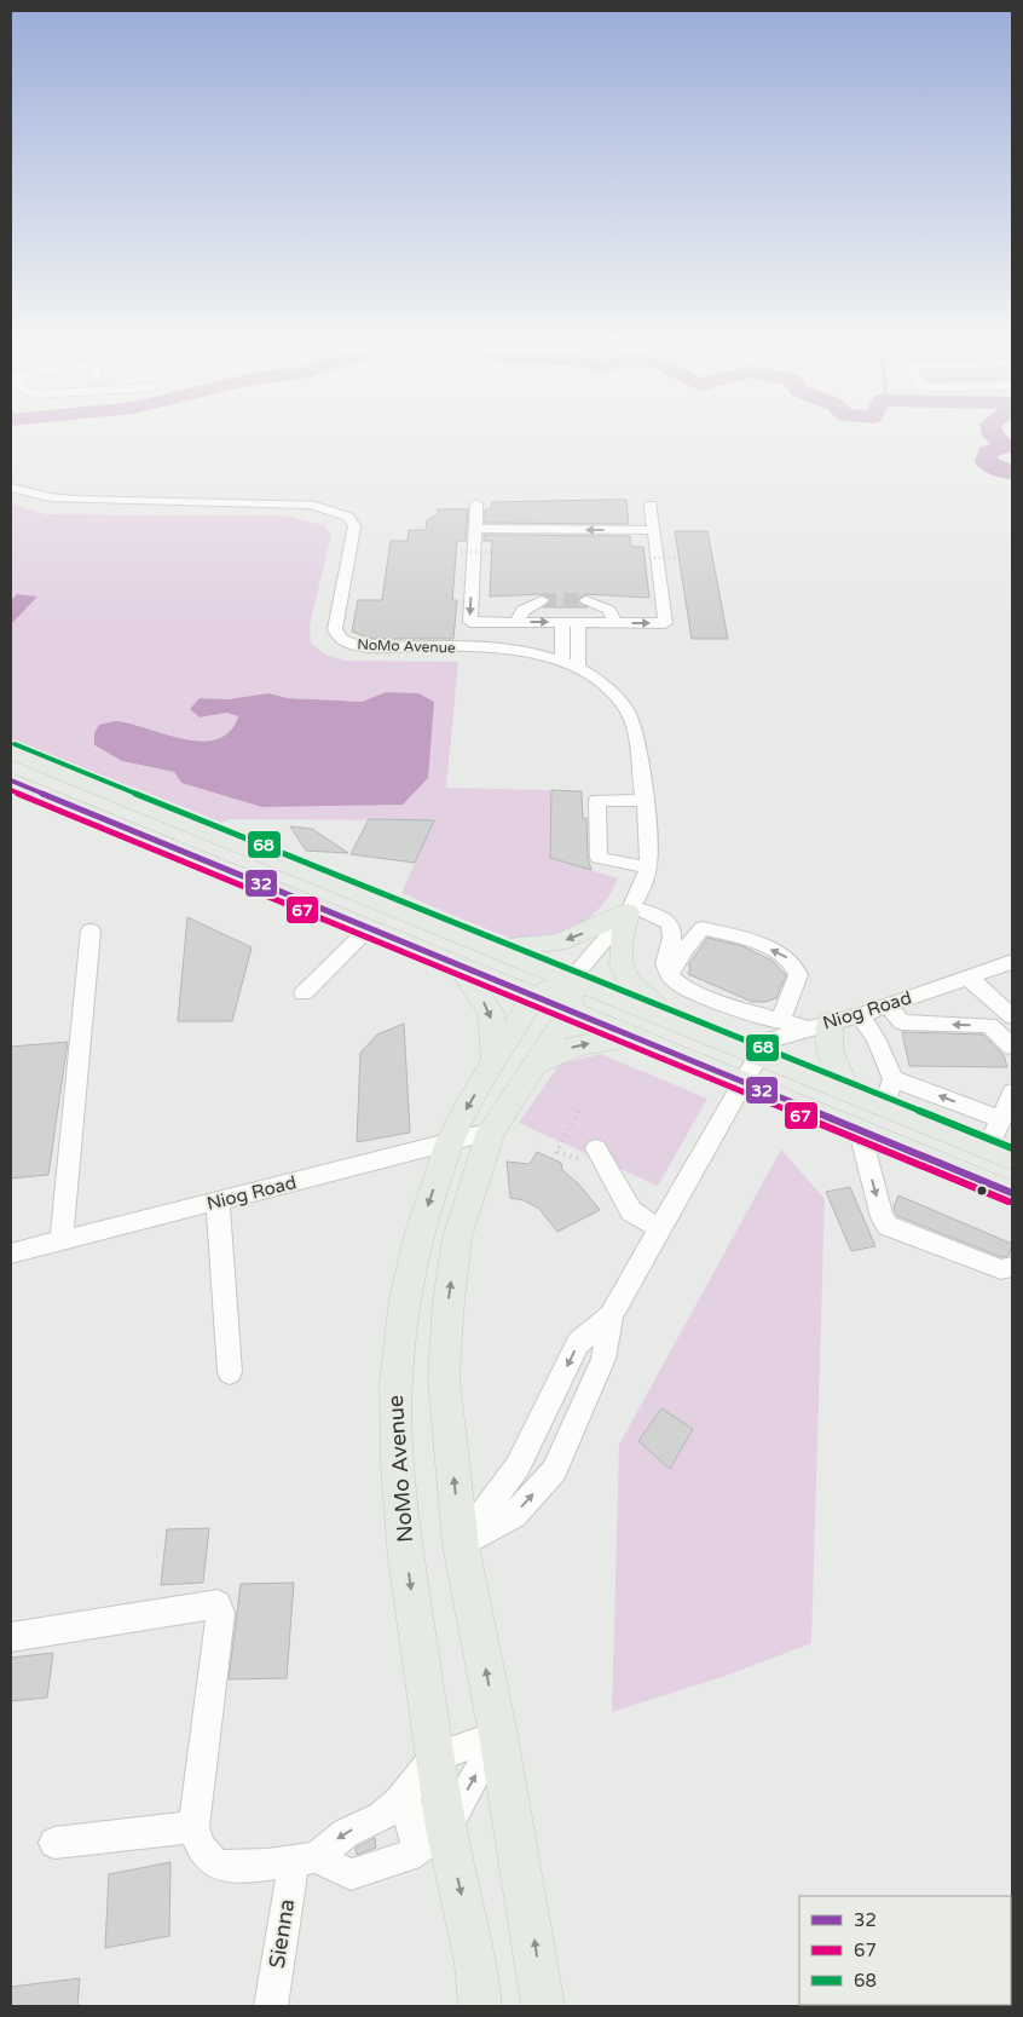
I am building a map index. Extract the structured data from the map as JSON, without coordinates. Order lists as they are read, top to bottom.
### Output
{
  "streets": {
    "main road": ["NoMo Avenue"],
    "street": ["Niog Road", "Sienna"]
  },
  "crossings": [
    ["NoMo Avenue", "Niog Road"]
  ],
  "one_way": ["NoMo Avenue"],
  "lines": ["transit line 68", "transit line 32", "transit line 67"],
  "legend": ["32", "67", "68"]
}
